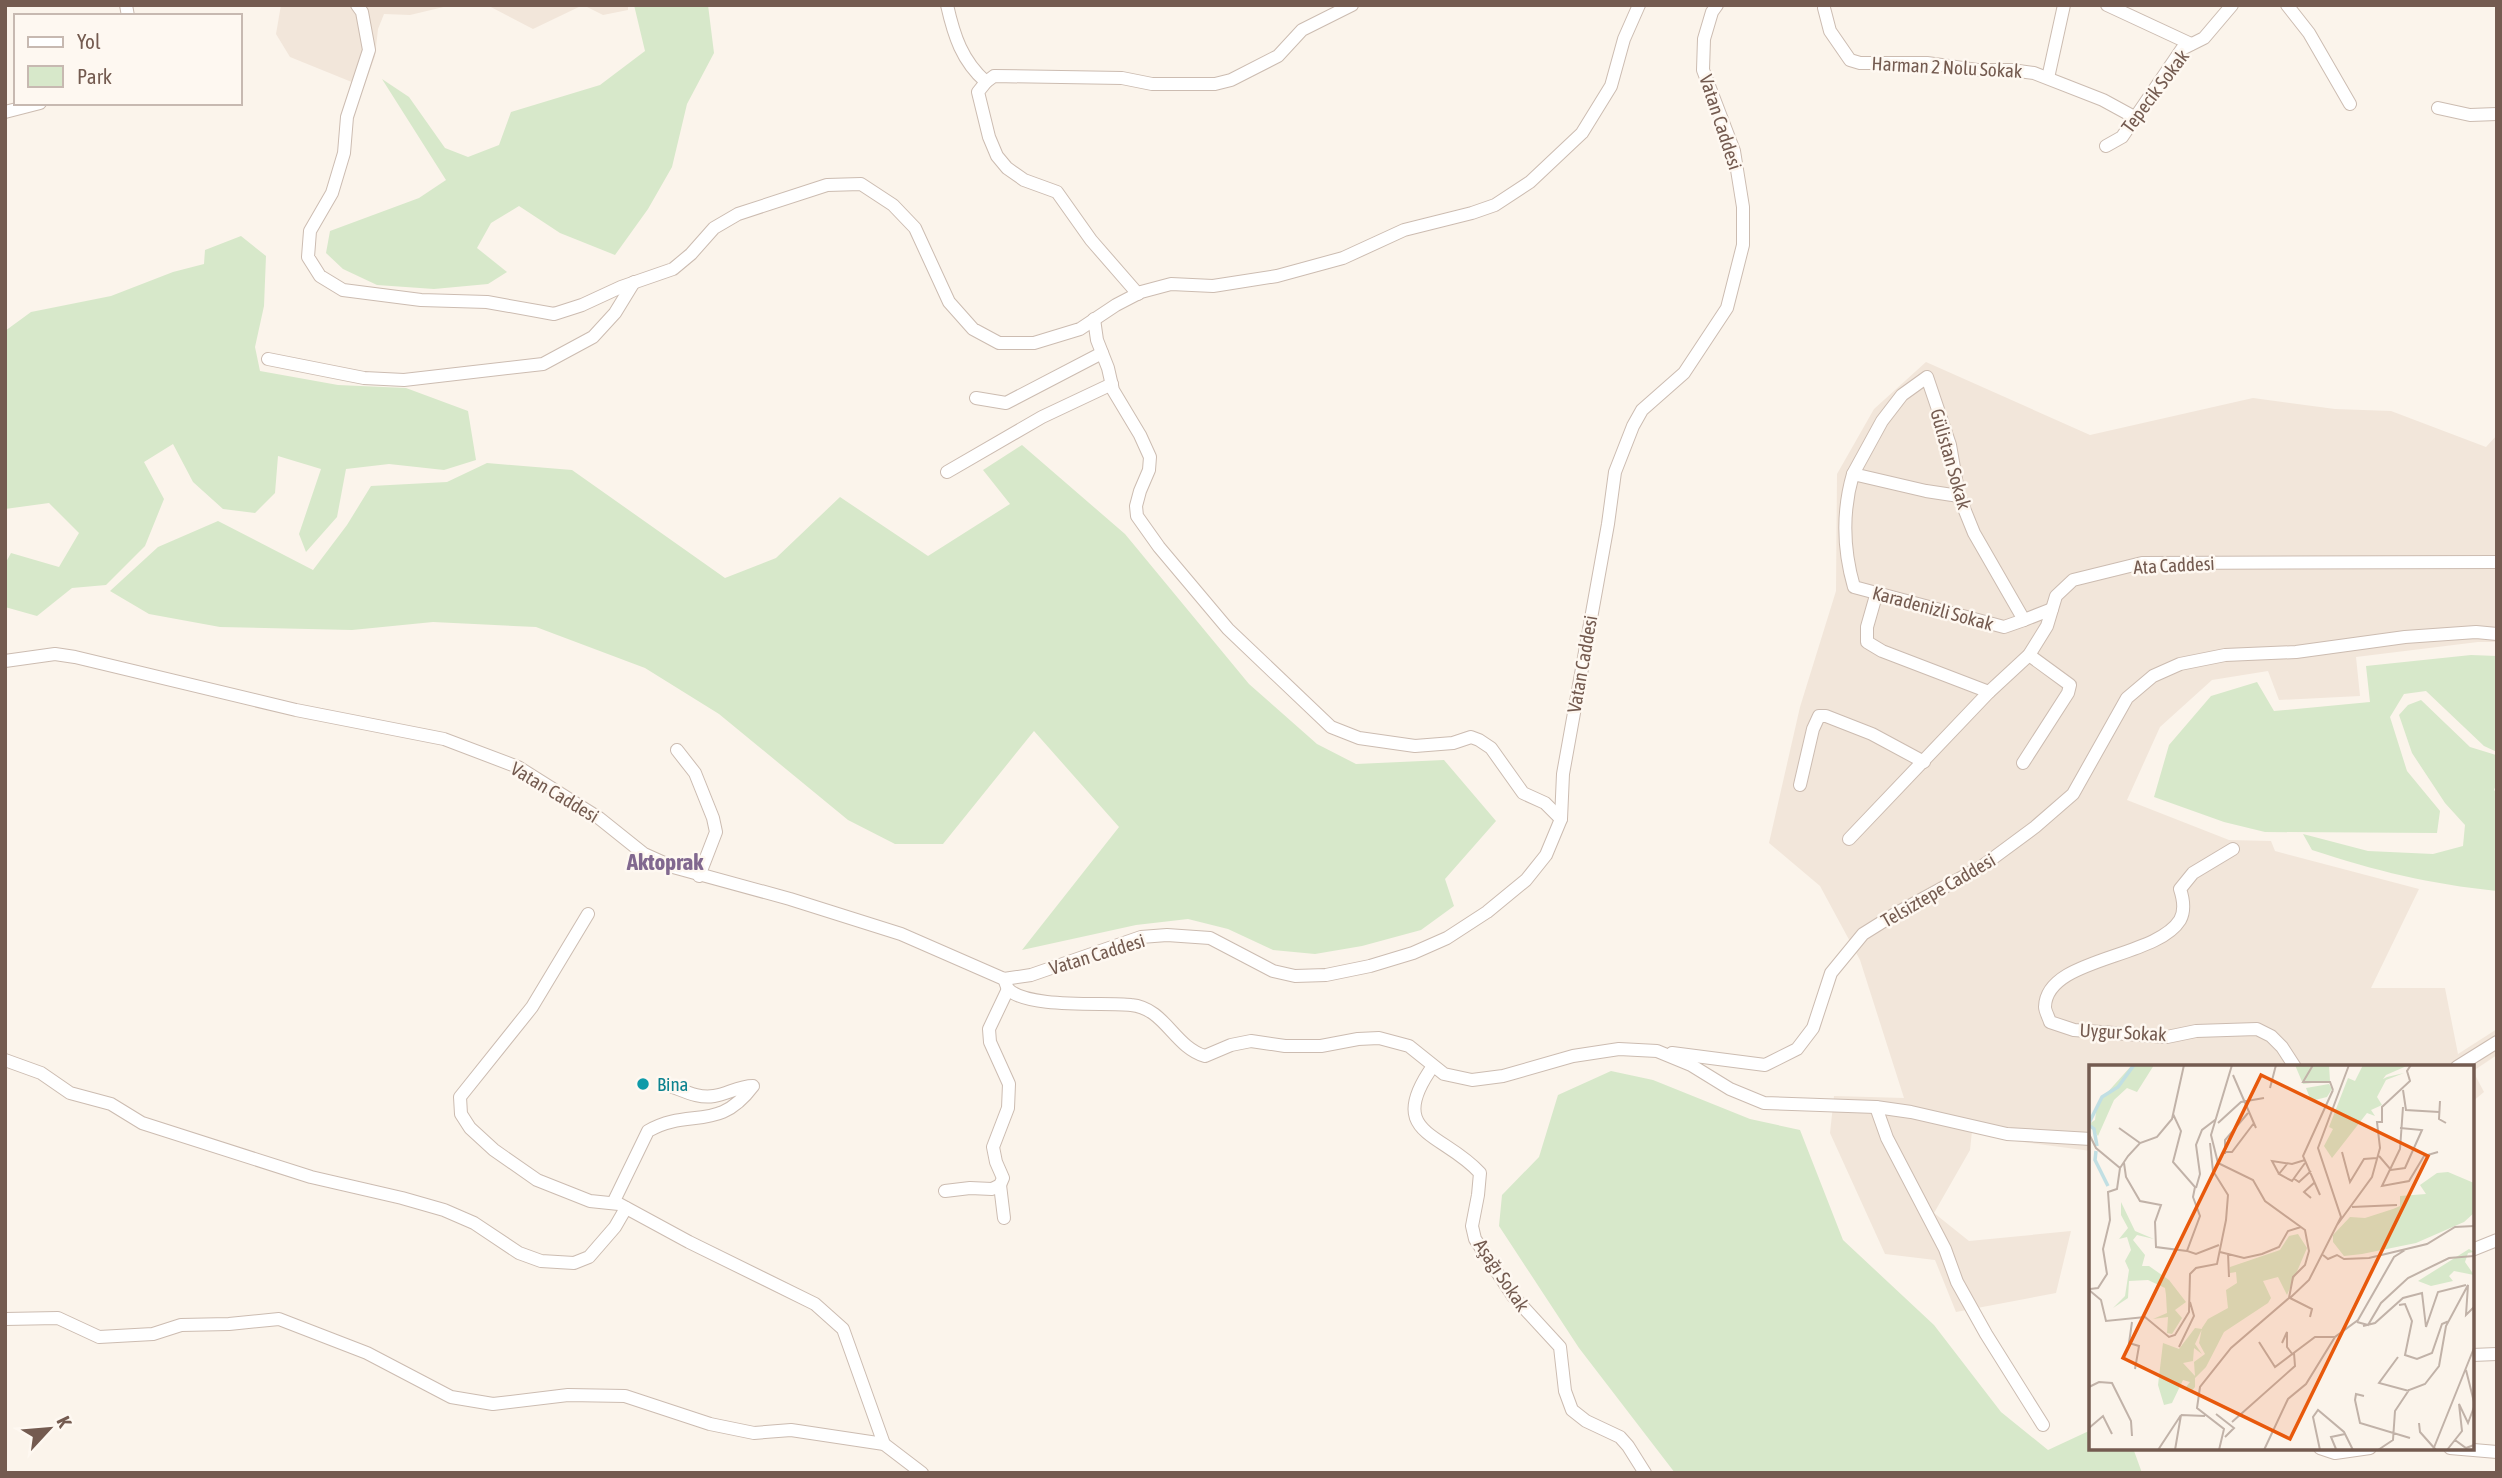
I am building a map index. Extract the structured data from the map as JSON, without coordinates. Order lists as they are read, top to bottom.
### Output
{
  "streets": {
    "street": [
      "Harman 2 Nolu Sokak",
      "Tepecik Sokak",
      "Vatan Caddesi",
      "Gülistan Sokak",
      "Ata Caddesi",
      "Karadenizli Sokak",
      "Telsiztepe Caddesi",
      "Uygur Sokak",
      "Aşağı Sokak"
    ]
  },
  "crossings": [
    ["Harman 2 Nolu Sokak", "Tepecik Sokak"],
    ["Gülistan Sokak", "Karadenizli Sokak"]
  ],
  "districts": ["Aktoprak"],
  "places": ["Bina"],
  "legend": ["Yol", "Park"],
  "north": "top right"
}
